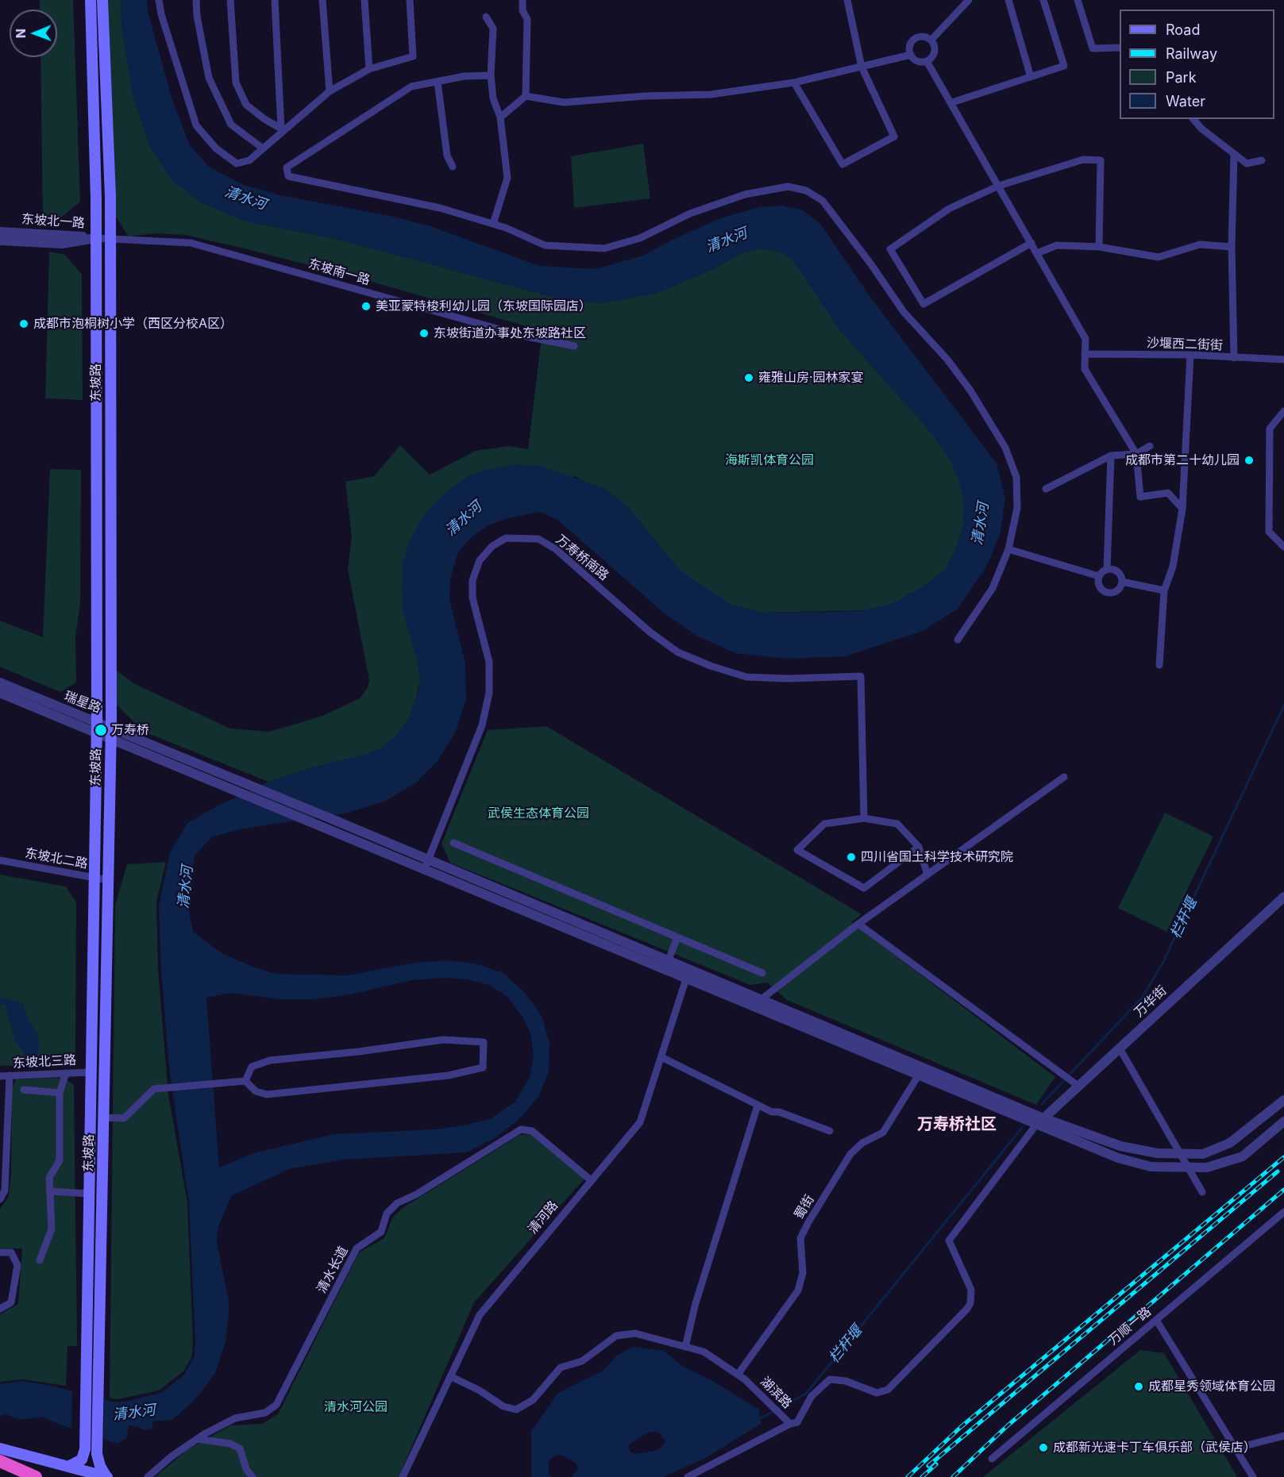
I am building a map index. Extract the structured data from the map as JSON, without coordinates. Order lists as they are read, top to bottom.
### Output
{
  "streets": {
    "main road": ["东坡路"],
    "street": [
      "东坡北一路",
      "东坡南一路",
      "沙堰西二街街",
      "万寿桥南路",
      "瑞星路",
      "东坡北二路",
      "万华街",
      "东坡北三路",
      "蜀街",
      "清河路",
      "清水长道",
      "万顺一路",
      "湖滨路"
    ]
  },
  "crossings": [
    ["东坡北一路", "东坡南一路"],
    ["东坡北一路", "东坡路"],
    ["东坡南一路", "东坡路"],
    ["东坡路", "瑞星路"],
    ["东坡路", "东坡北二路"],
    ["东坡路", "东坡北三路"],
    ["万华街", "湖滨路"],
    ["蜀街", "湖滨路"],
    ["清河路", "清水长道"],
    ["清河路", "湖滨路"]
  ],
  "districts": ["万寿桥社区"],
  "water": ["清水河", "栏杆堰"],
  "parks": ["海斯凯体育公园", "武侯生态体育公园", "清水河公园"],
  "places": [
    "美亚蒙特梭利幼儿园（东坡国际园店）",
    "成都市泡桐树小学（西区分校A区）",
    "东坡街道办事处东坡路社区",
    "雍雅山房·园林家宴",
    "成都市第二十幼儿园",
    "万寿桥",
    "四川省国土科学技术研究院",
    "成都星秀领域体育公园",
    "成都新光速卡丁车俱乐部（武侯店）"
  ],
  "legend": [
    "Road",
    "Railway",
    "Park",
    "Water"
  ],
  "north": "left"
}
